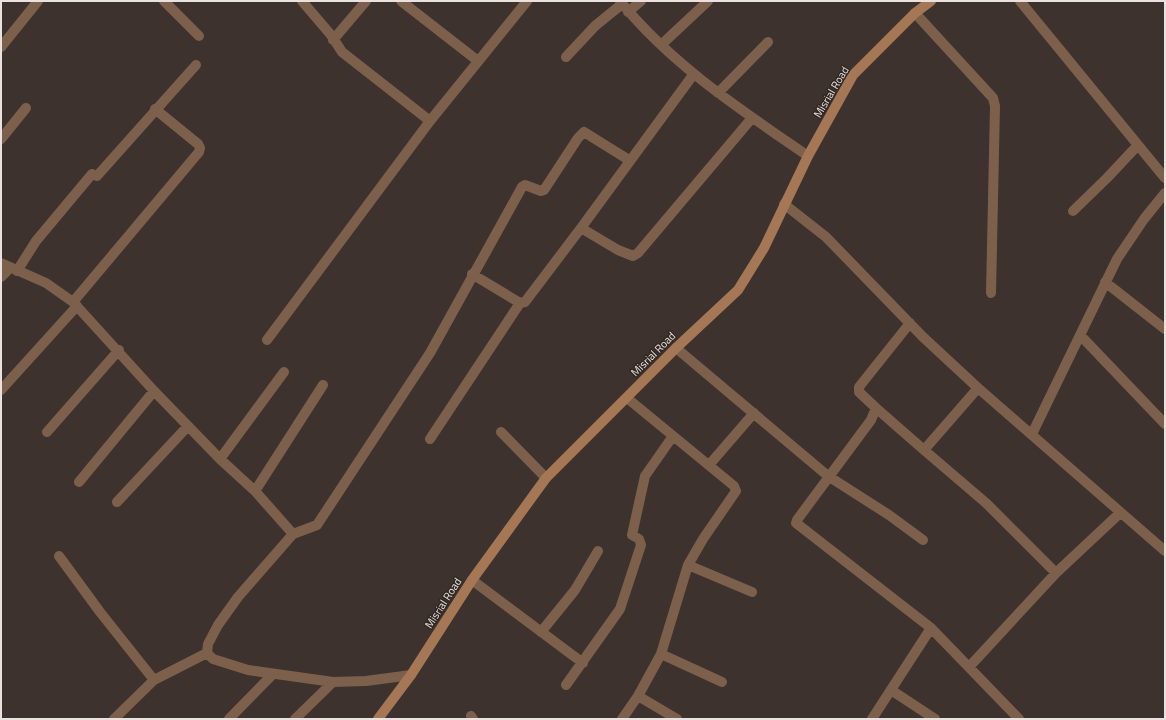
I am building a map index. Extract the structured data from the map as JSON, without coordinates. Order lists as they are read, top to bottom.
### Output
{
  "streets": {
    "main road": ["Misrial Road"]
  }
}
